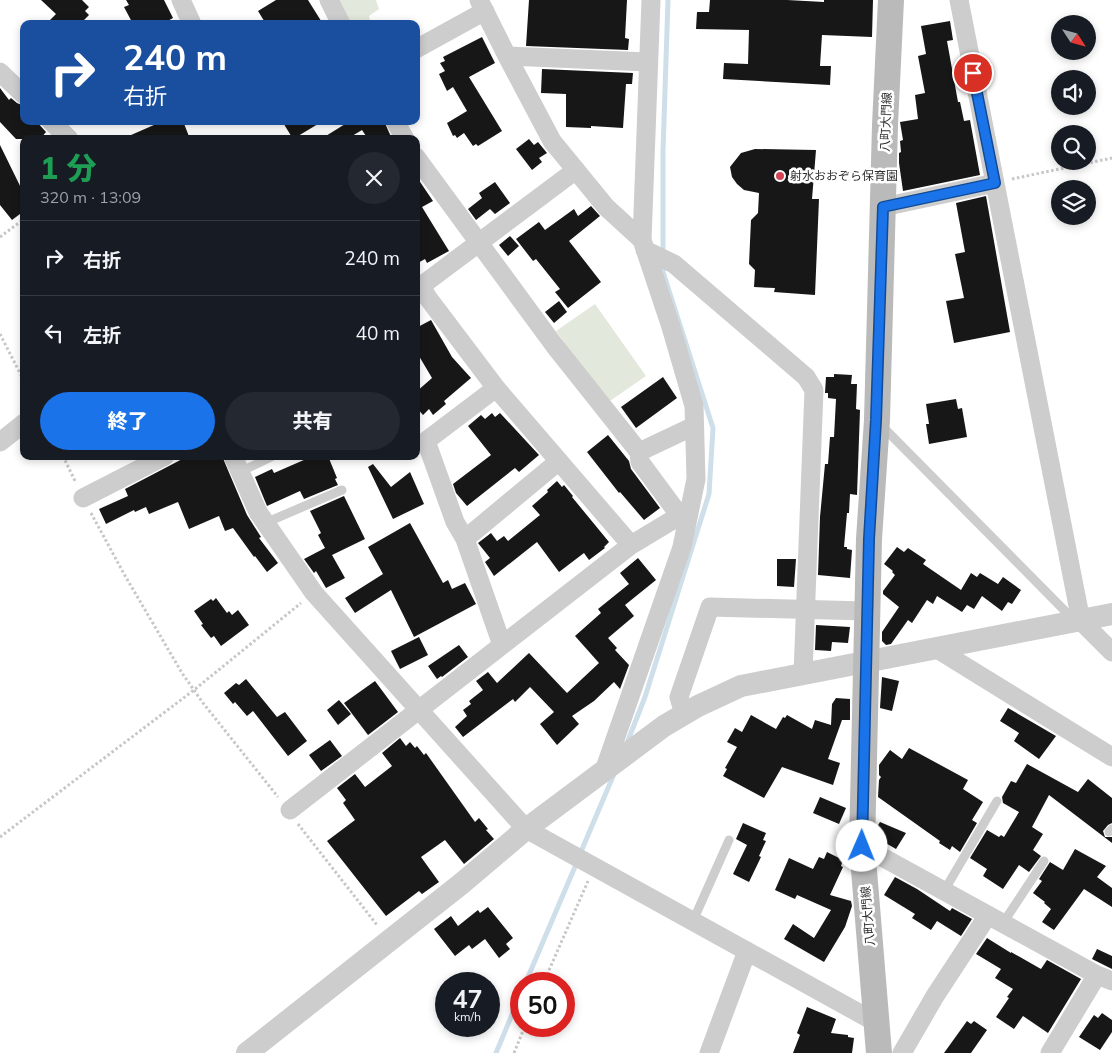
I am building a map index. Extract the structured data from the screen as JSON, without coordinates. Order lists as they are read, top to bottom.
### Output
{
  "streets": {
    "main road": ["八町大門線"]
  },
  "places": ["射水おおぞら保育園"],
  "north": "bottom right",
  "page": {
    "turn": ["240 m", "右折"],
    "heading": ["1 分", "320 m · 13:09"],
    "list": [
      {
        "name": "右折",
        "value": "240 m"
      },
      {
        "name": "左折",
        "value": "40 m"
      }
    ],
    "buttons": ["終了", "共有"],
    "speed": "47 km/h",
    "limit": "50"
  }
}
